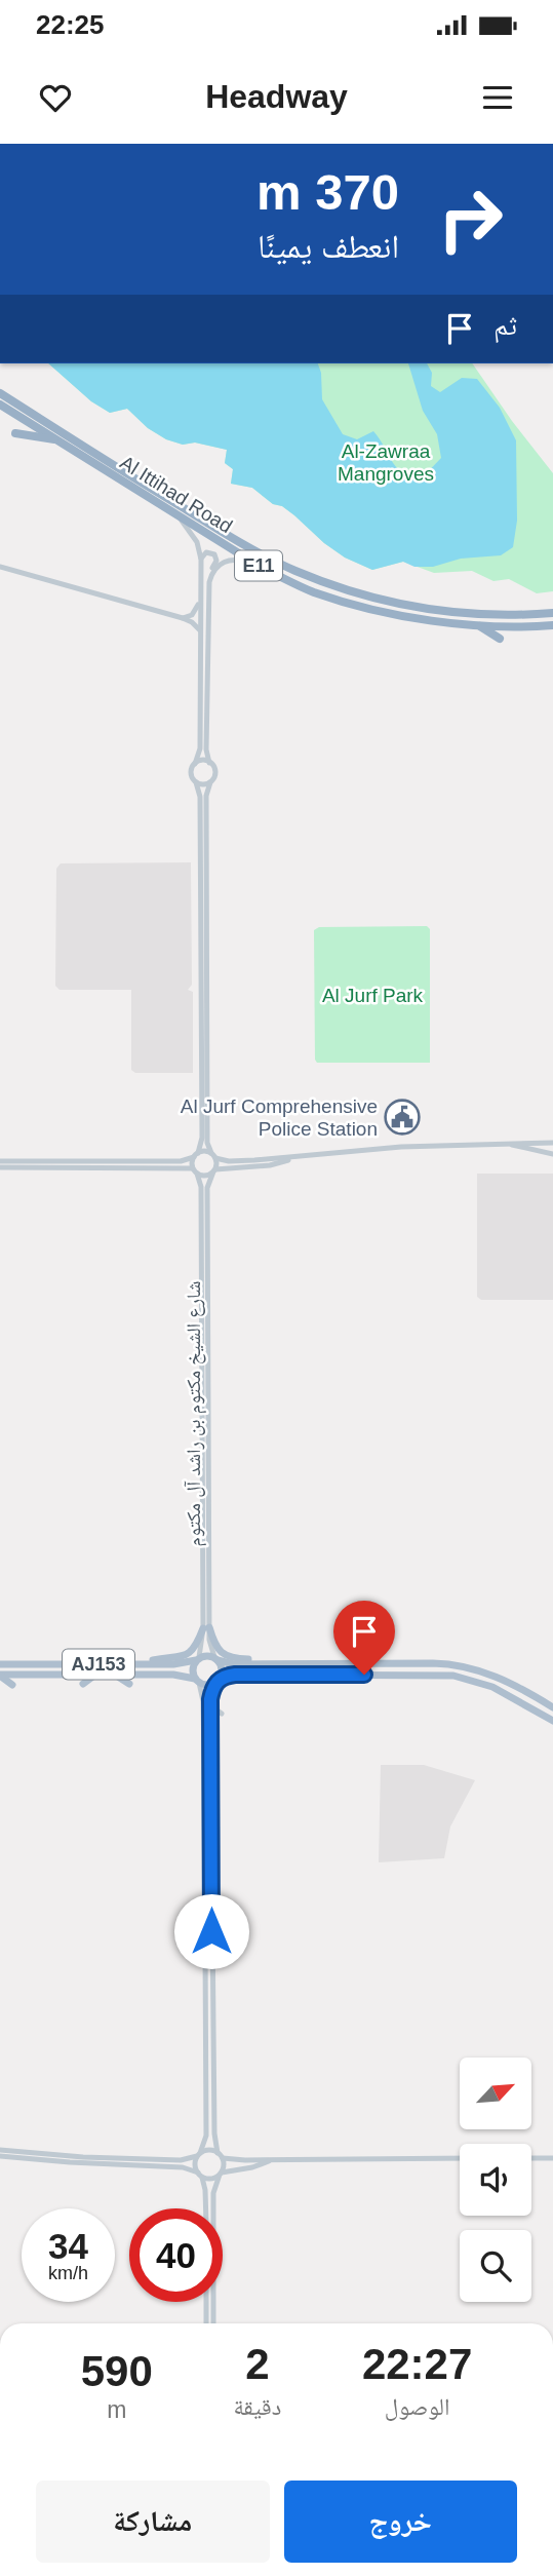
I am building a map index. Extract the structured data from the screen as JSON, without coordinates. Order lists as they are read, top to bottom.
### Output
{
  "streets": {
    "highway": ["Al Ittihad Road", "E11"],
    "main road": ["AJ153"],
    "street": ["شارع الشيخ مكتوم بن راشد آل مكتوم"]
  },
  "crossings": [
    ["شارع الشيخ مكتوم بن راشد آل مكتوم", "AJ153"]
  ],
  "parks": ["Al-Zawraa Mangroves", "Al Jurf Park"],
  "places": {
    "public building": ["Al Jurf Comprehensive Police Station"]
  },
  "north": "top right",
  "page": {
    "status": "22:25",
    "header": "Headway",
    "turn": ["370 m", "انعطف يمينًا"],
    "then": "ثم",
    "speed": "34 km/h",
    "limit": "40",
    "eta": [
      "22:27",
      "الوصول",
      "2",
      "دقيقة",
      "590",
      "m"
    ],
    "buttons": ["خروج", "مشاركة"]
  }
}
